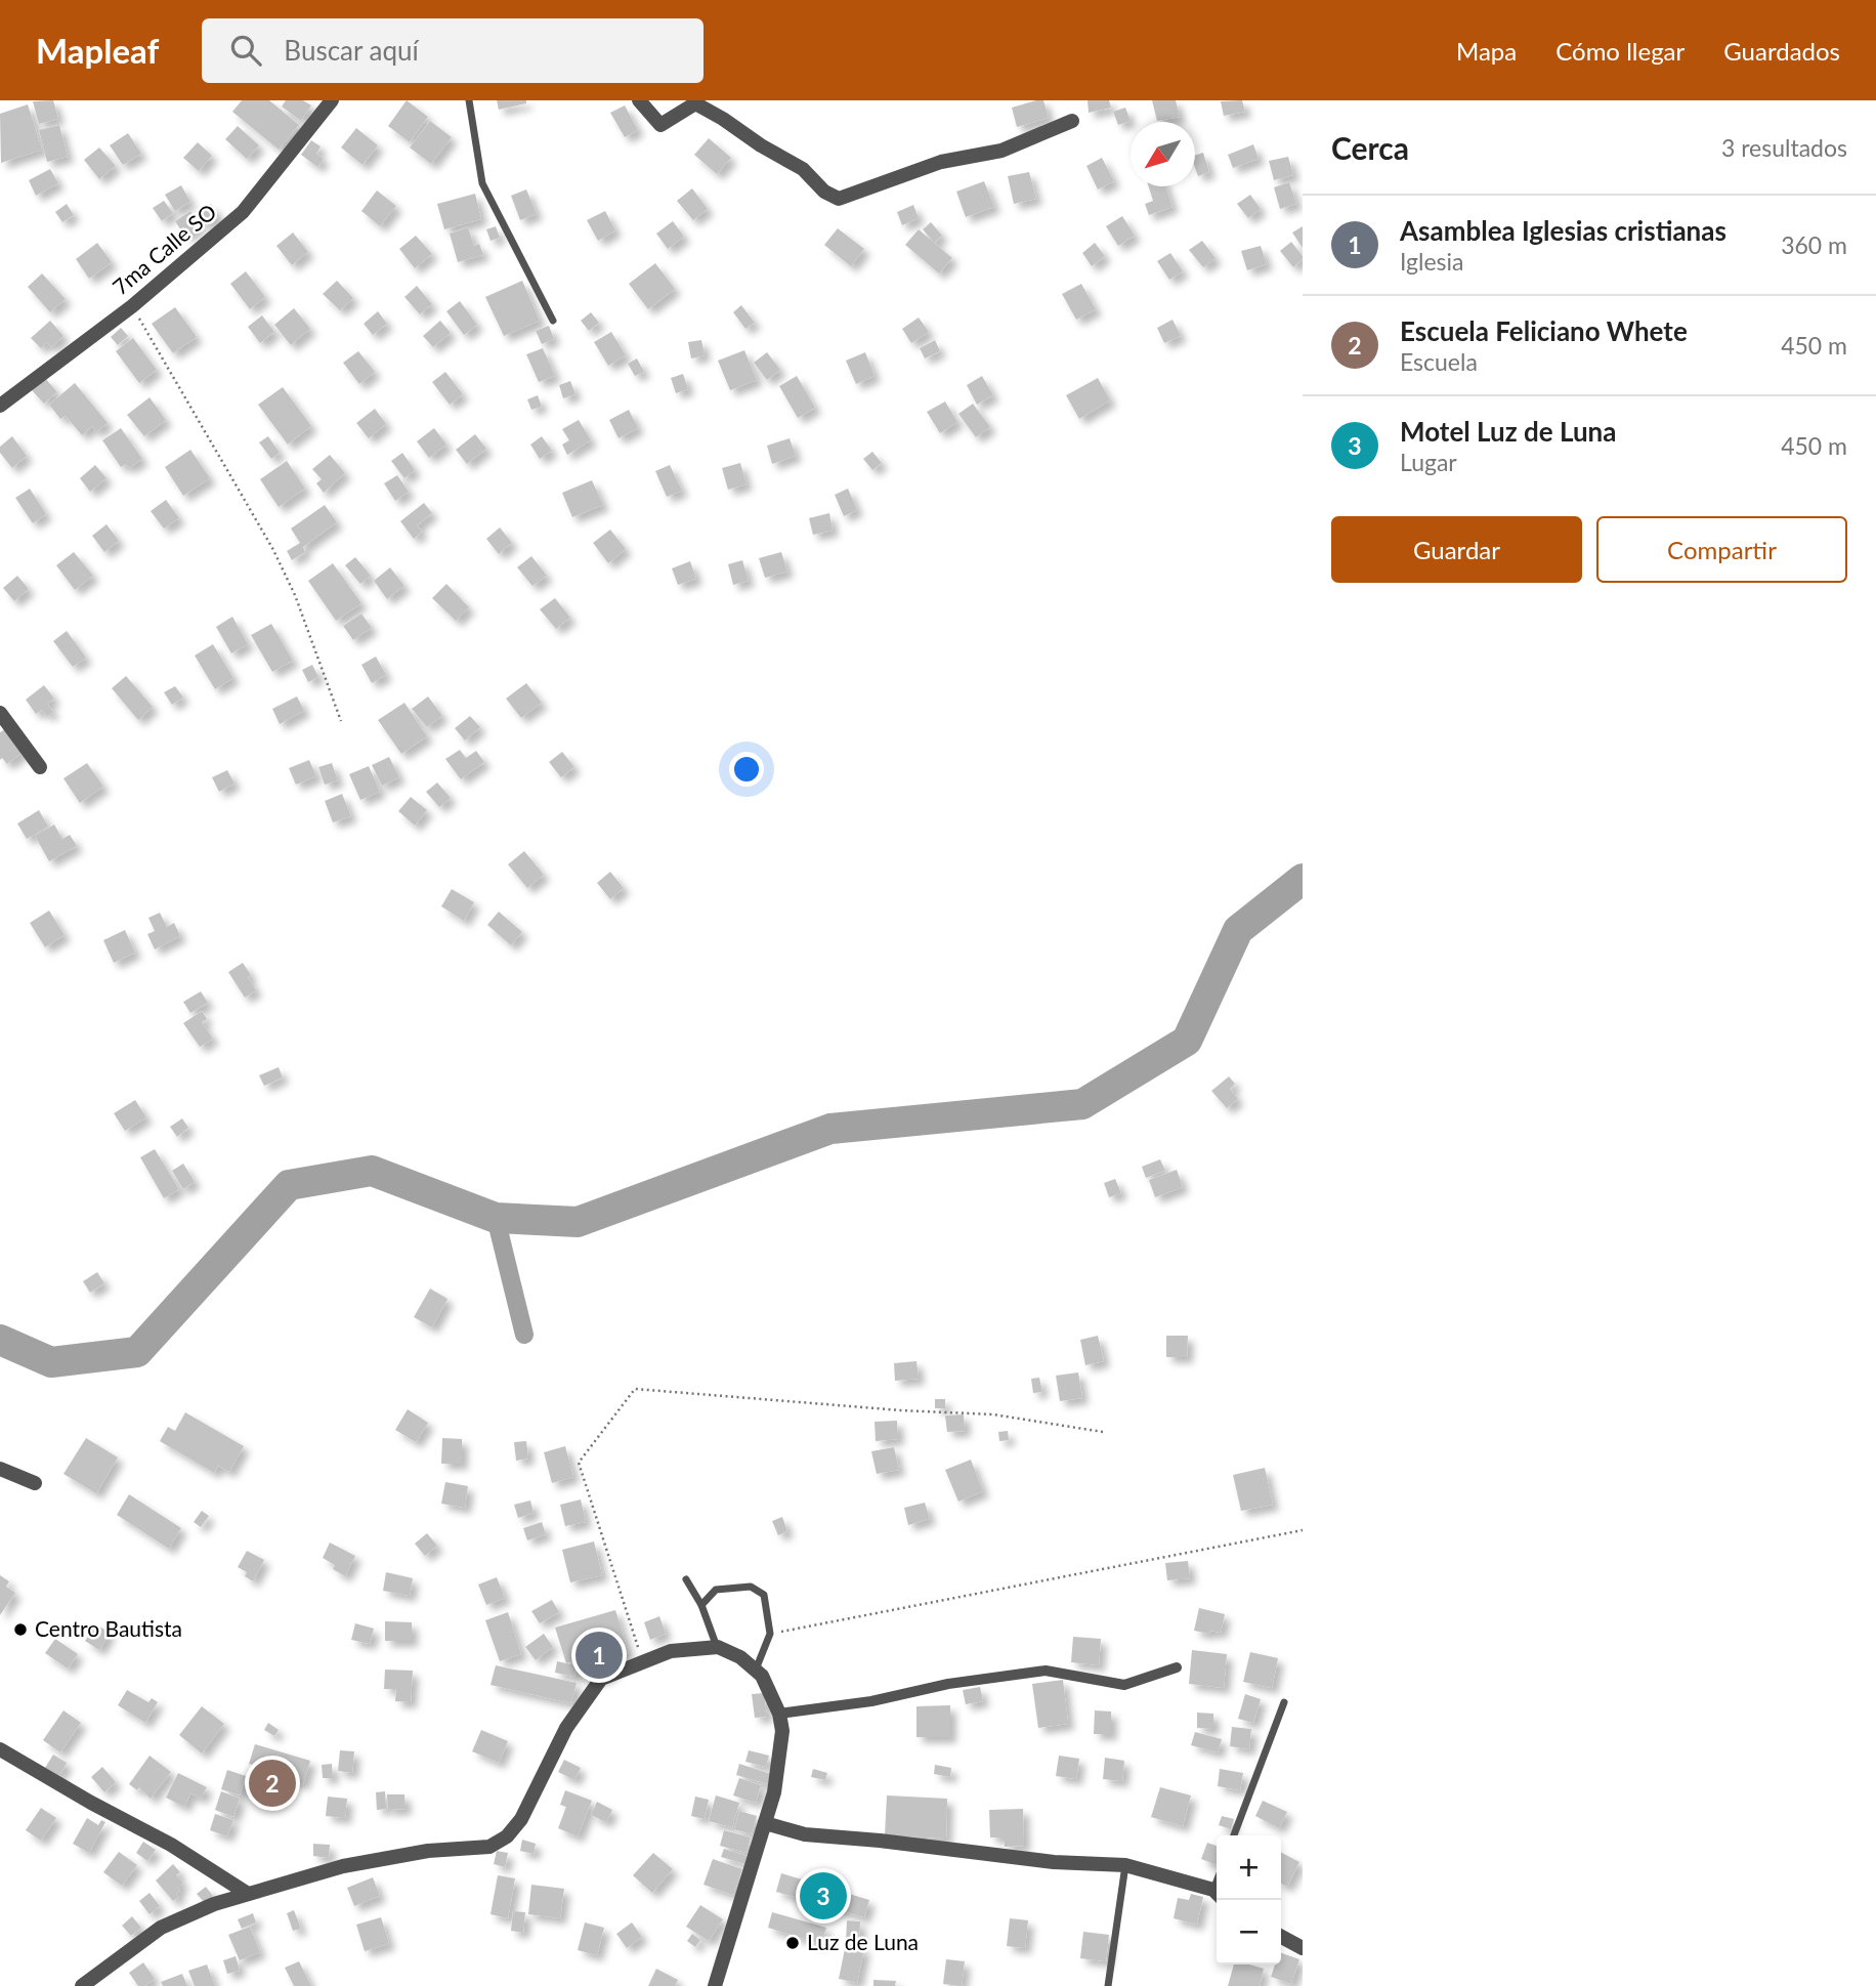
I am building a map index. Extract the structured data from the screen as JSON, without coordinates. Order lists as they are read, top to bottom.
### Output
{
  "streets": {
    "street": ["7ma Calle SO"]
  },
  "places": ["Centro Bautista", "Luz de Luna"],
  "north": "bottom left",
  "page": {
    "header": "Mapleaf",
    "search": "Buscar aquí",
    "nav": ["Mapa", "Cómo llegar", "Guardados"],
    "heading": ["Cerca", "3 resultados"],
    "list": [
      {
        "mark": "1",
        "name": "Asamblea Iglesias cristianas",
        "note": "Iglesia",
        "value": "360 m"
      },
      {
        "mark": "2",
        "name": "Escuela Feliciano Whete",
        "note": "Escuela",
        "value": "450 m"
      },
      {
        "mark": "3",
        "name": "Motel Luz de Luna",
        "note": "Lugar",
        "value": "450 m"
      }
    ],
    "buttons": ["Guardar", "Compartir"],
    "pins": ["1", "2", "3"],
    "map_buttons": ["+", "−"]
  }
}
